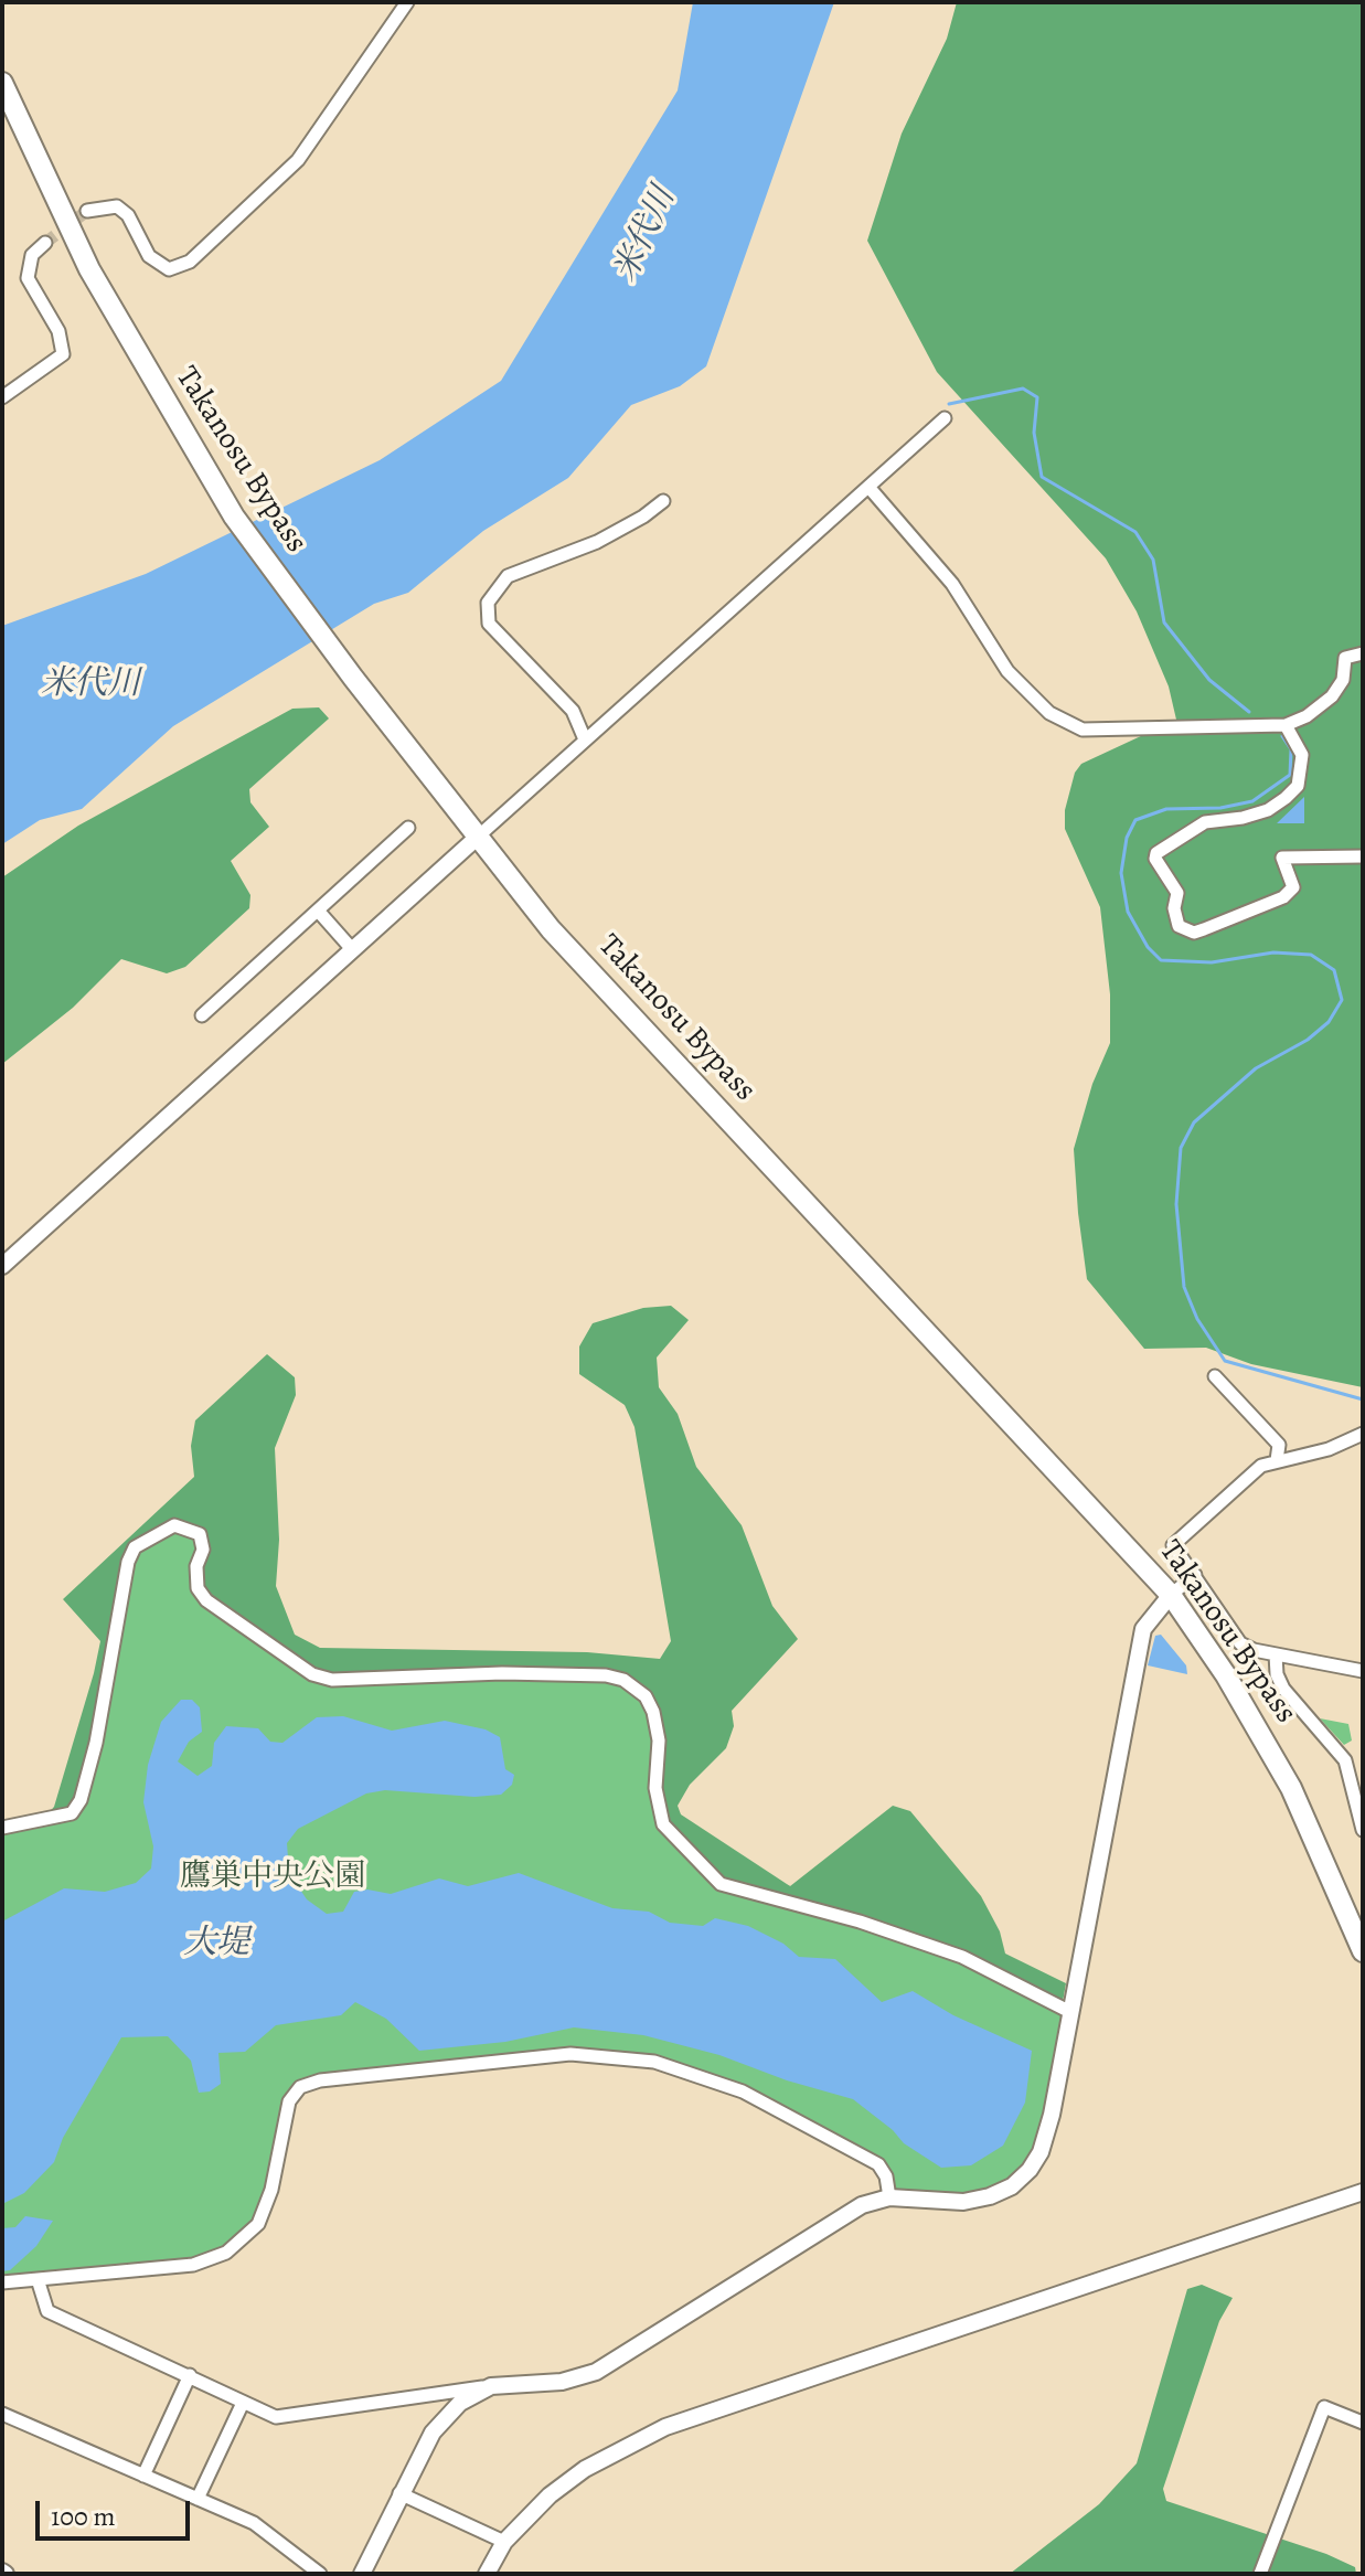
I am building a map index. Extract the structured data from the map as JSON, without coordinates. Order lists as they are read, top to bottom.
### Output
{
  "streets": {
    "highway": ["Takanosu Bypass"]
  },
  "water": ["米代川", "大堤"],
  "parks": ["鷹巣中央公園"],
  "scale_bar": "100 m"
}
